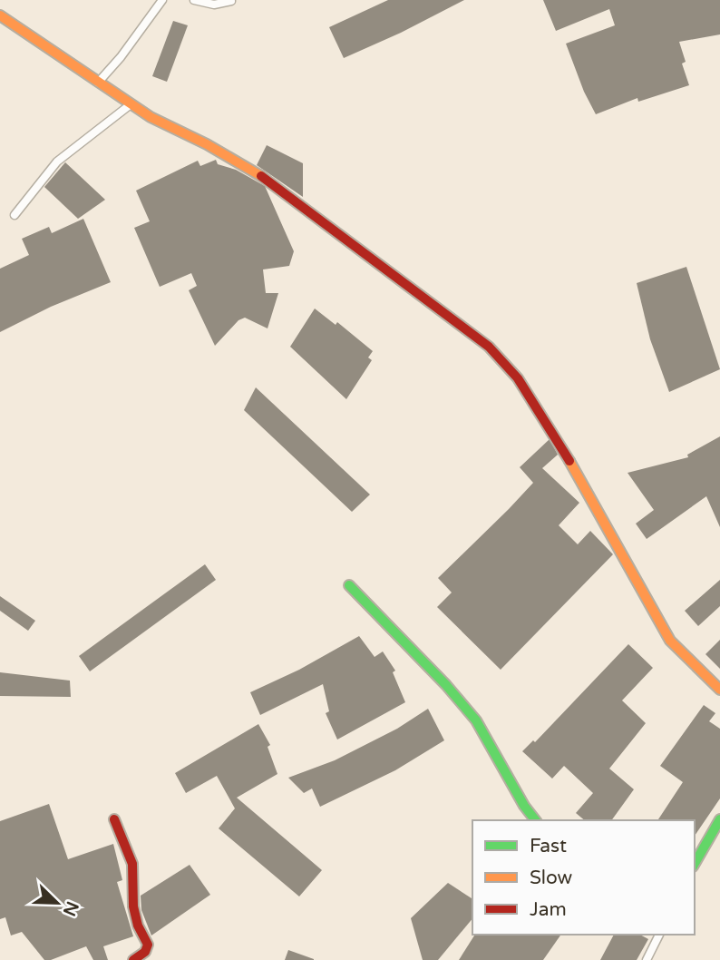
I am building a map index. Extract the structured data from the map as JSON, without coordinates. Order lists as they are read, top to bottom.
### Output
{
  "legend": ["Fast", "Slow", "Jam"],
  "north": "bottom right"
}
